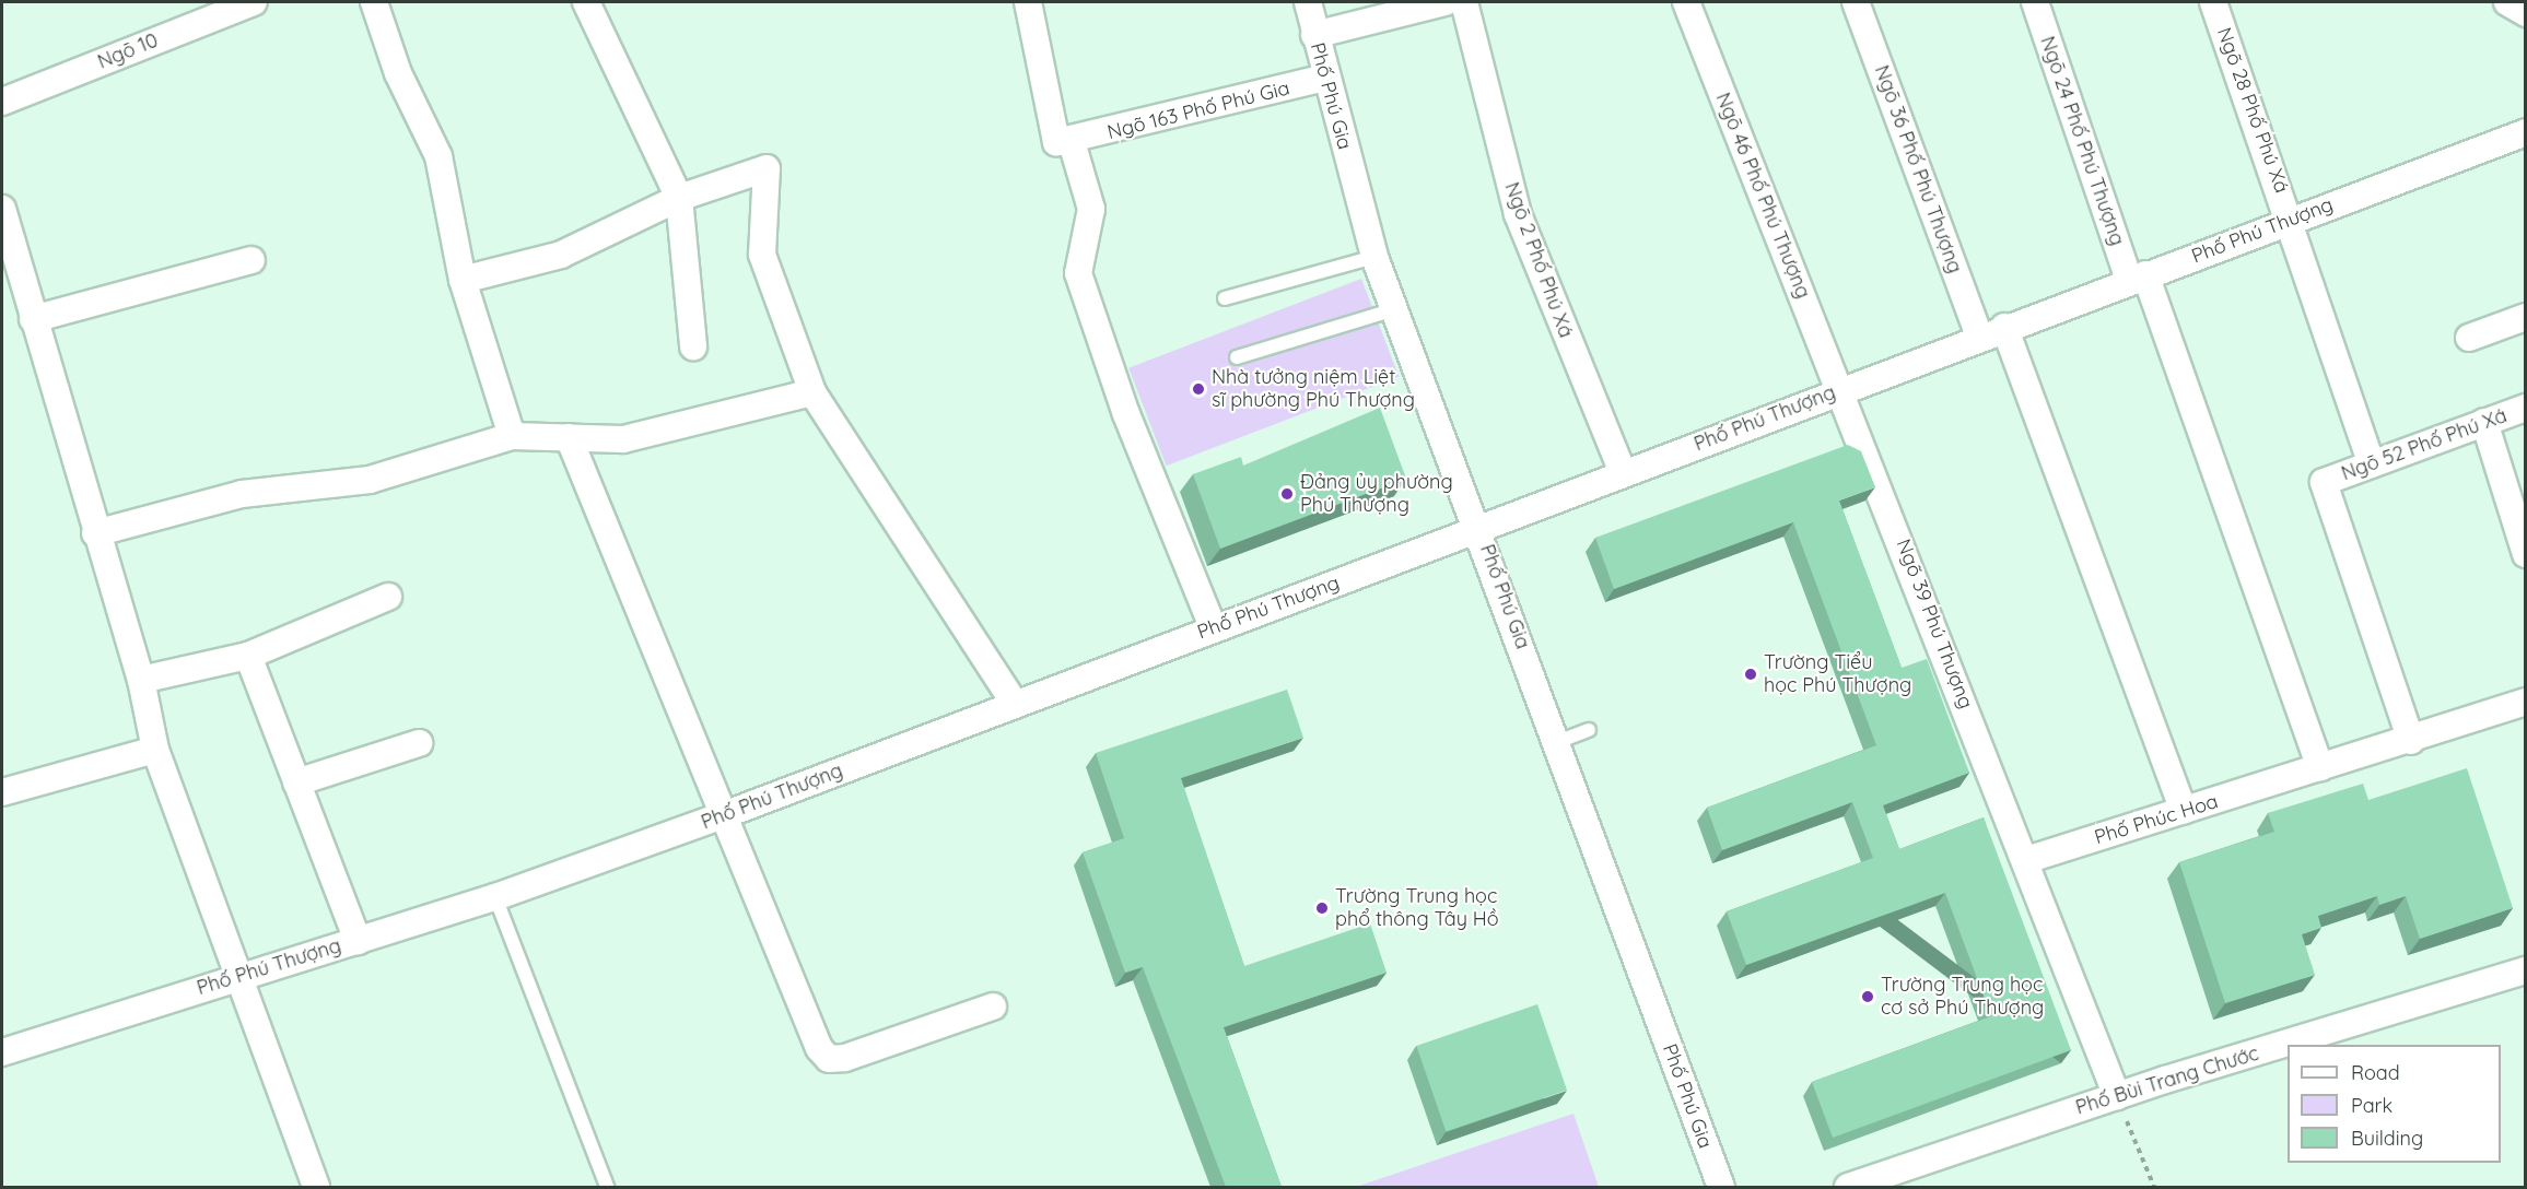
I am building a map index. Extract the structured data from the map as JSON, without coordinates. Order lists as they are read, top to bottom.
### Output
{
  "streets": {
    "street": [
      "Ngõ 10",
      "Phố Phú Gia",
      "Ngõ 163 Phố Phú Gia",
      "Ngõ 28 Phố Phú Xá",
      "Ngõ 24 Phố Phú Thượng",
      "Ngõ 36 Phố Phú Thượng",
      "Ngõ 46 Phố Phú Thượng",
      "Phố Phú Thượng",
      "Ngõ 2 Phố Phú Xá",
      "Ngõ 52 Phố Phú Xá",
      "Ngõ 39 Phú Thượng",
      "Phố Phúc Hoa",
      "Phố Bùi Trang Chước"
    ]
  },
  "crossings": [
    ["Phố Phú Gia", "Ngõ 163 Phố Phú Gia"],
    ["Phố Phú Gia", "Phố Phú Thượng"],
    ["Ngõ 28 Phố Phú Xá", "Phố Phú Thượng"],
    ["Ngõ 28 Phố Phú Xá", "Ngõ 52 Phố Phú Xá"],
    ["Ngõ 24 Phố Phú Thượng", "Phố Phú Thượng"],
    ["Ngõ 24 Phố Phú Thượng", "Phố Phúc Hoa"],
    ["Ngõ 36 Phố Phú Thượng", "Phố Phú Thượng"],
    ["Ngõ 46 Phố Phú Thượng", "Phố Phú Thượng"],
    ["Ngõ 46 Phố Phú Thượng", "Ngõ 39 Phú Thượng"],
    ["Phố Phú Thượng", "Ngõ 2 Phố Phú Xá"],
    ["Phố Phú Thượng", "Ngõ 39 Phú Thượng"],
    ["Ngõ 52 Phố Phú Xá", "Phố Phúc Hoa"],
    ["Ngõ 39 Phú Thượng", "Phố Phúc Hoa"]
  ],
  "places": [
    "Nhà tưởng niệm Liệt sĩ phường Phú Thượng",
    "Đảng ủy phường Phú Thượng",
    "Trường Tiểu học Phú Thượng",
    "Trường Trung học phổ thông Tây Hồ",
    "Trường Trung học cơ sở Phú Thượng"
  ],
  "legend": ["Road", "Park", "Building"]
}
